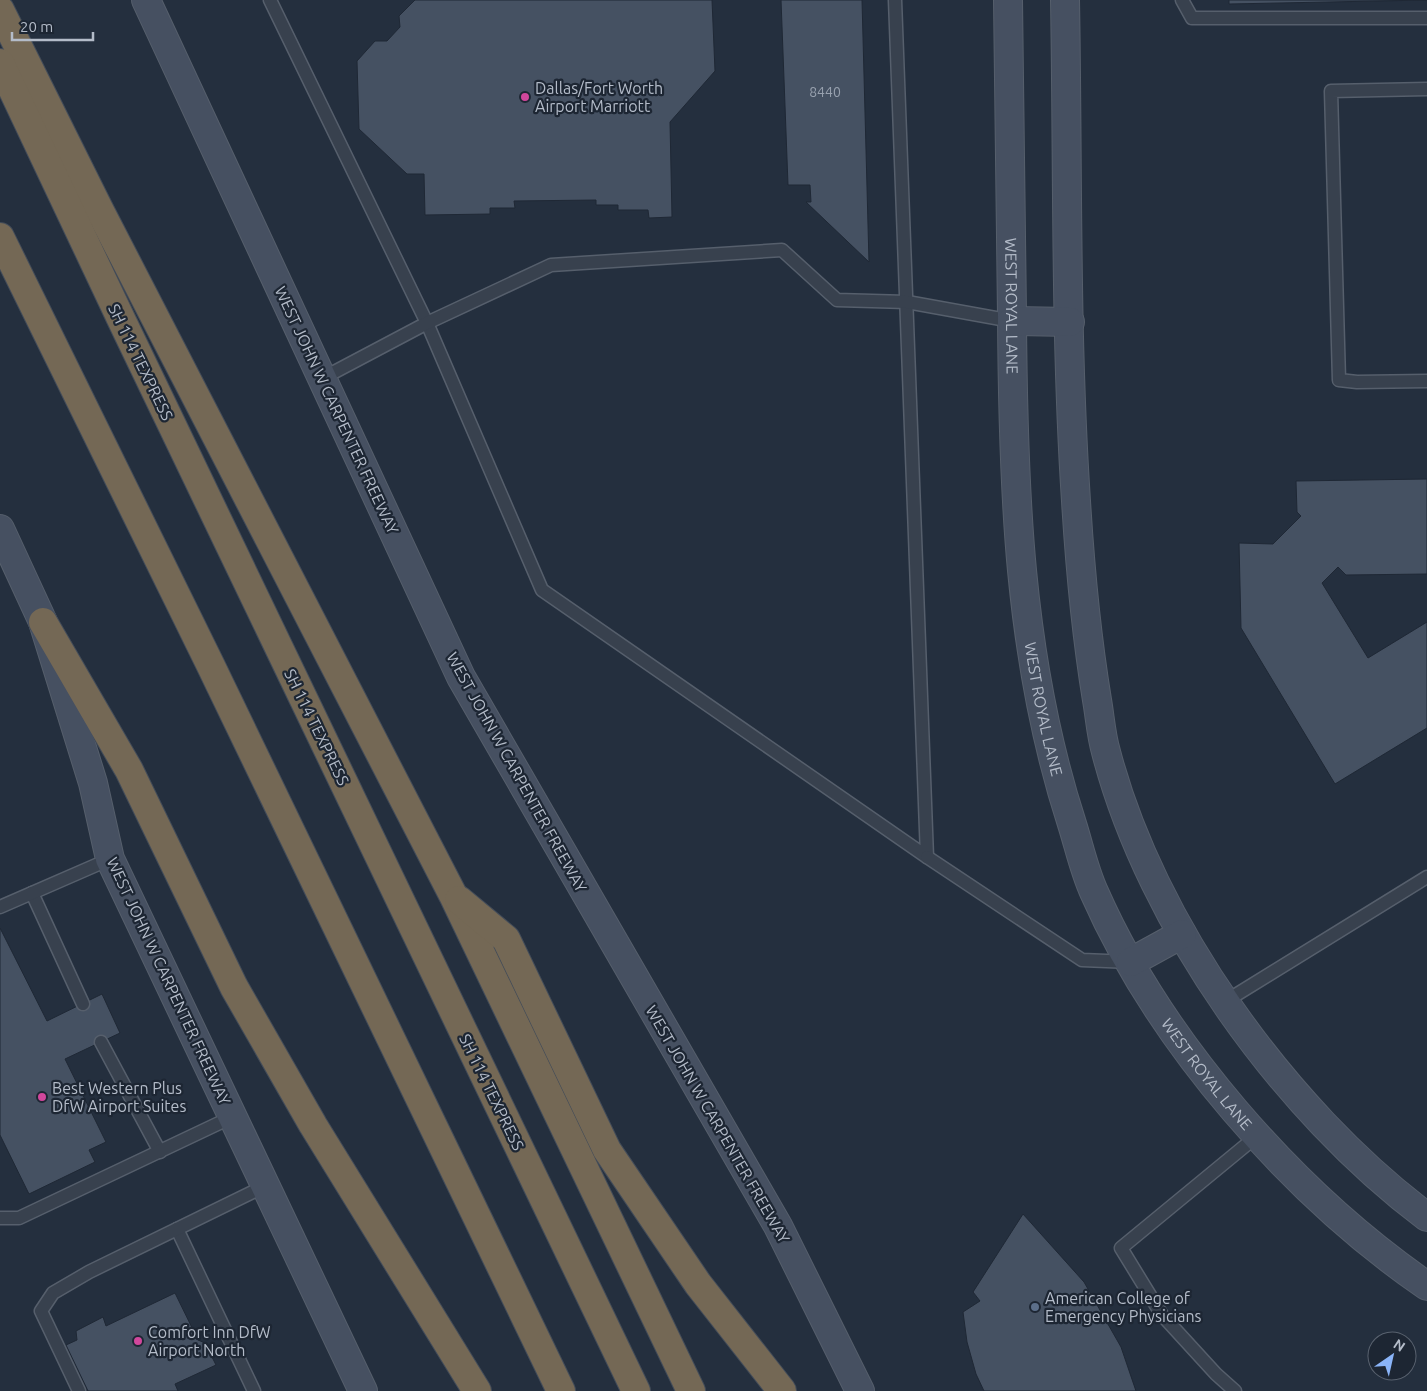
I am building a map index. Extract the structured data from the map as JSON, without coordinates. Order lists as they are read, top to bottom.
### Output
{
  "streets": {
    "highway": ["SH 114 TEXPRESS"],
    "main road": ["WEST ROYAL LANE", "WEST JOHN W CARPENTER FREEWAY"]
  },
  "places": [
    "Dallas/Fort Worth Airport Marriott",
    "Best Western Plus DfW Airport Suites",
    "American College of Emergency Physicians",
    "Comfort Inn DfW Airport North"
  ],
  "house_numbers": ["8440"],
  "scale_bar": "20 m",
  "north": "top right"
}
